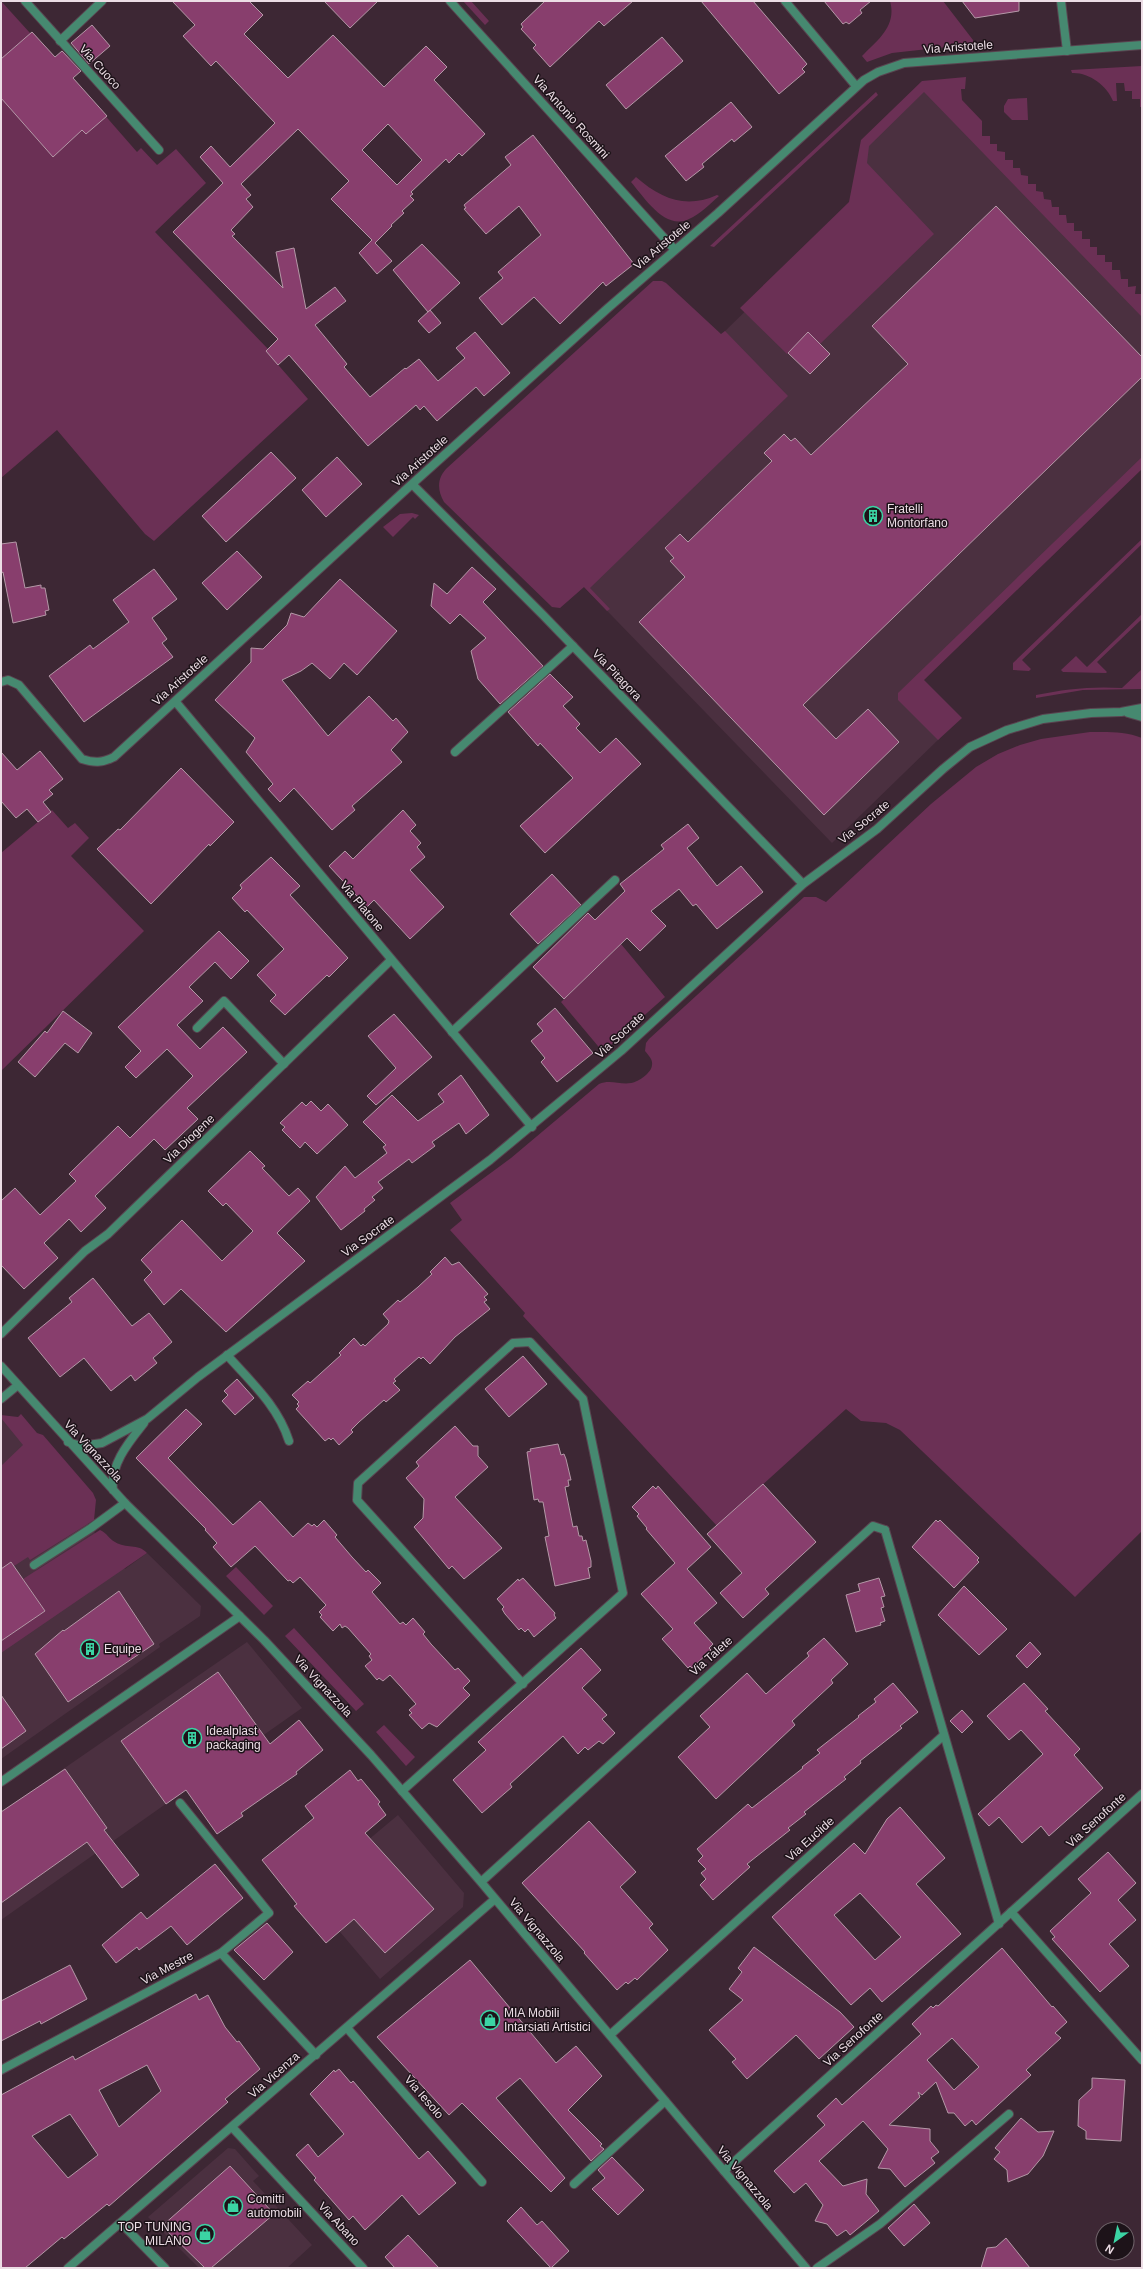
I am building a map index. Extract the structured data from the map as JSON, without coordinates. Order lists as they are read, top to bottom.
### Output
{
  "streets": {
    "street": [
      "Via Aristotele",
      "Via Cuoco",
      "Via Antonio Rosmini",
      "Via Pitagora",
      "Via Socrate",
      "Via Platone",
      "Via Diogene",
      "Via Vignazzola",
      "Via Talete",
      "Via Senofonte",
      "Via Euclide",
      "Via Mestre",
      "Via Vicenza",
      "Via Iesolo",
      "Via Abano"
    ]
  },
  "crossings": [
    ["Via Aristotele", "Via Antonio Rosmini"],
    ["Via Aristotele", "Via Pitagora"],
    ["Via Aristotele", "Via Platone"],
    ["Via Pitagora", "Via Socrate"],
    ["Via Socrate", "Via Platone"],
    ["Via Socrate", "Via Vignazzola"],
    ["Via Platone", "Via Diogene"],
    ["Via Vignazzola", "Via Talete"],
    ["Via Vignazzola", "Via Senofonte"],
    ["Via Vignazzola", "Via Euclide"],
    ["Via Vignazzola", "Via Vicenza"],
    ["Via Talete", "Via Euclide"],
    ["Via Vicenza", "Via Iesolo"],
    ["Via Vicenza", "Via Abano"]
  ],
  "places": {
    "building": ["Fratelli Montorfano", "Equipe", "Idealplast packaging"],
    "shop": ["MIA Mobili Intarsiati Artistici", "Comitti automobili", "TOP TUNING MILANO"]
  },
  "north": "bottom left"
}
